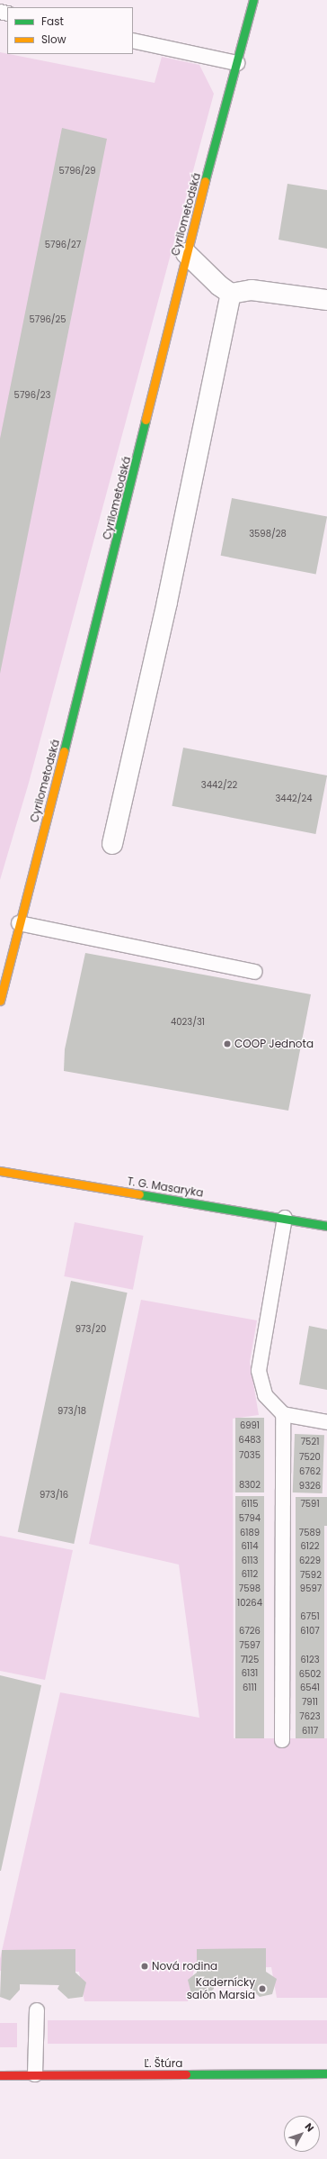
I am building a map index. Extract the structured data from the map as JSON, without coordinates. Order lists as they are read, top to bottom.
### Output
{
  "streets": {
    "street": ["Cyrilometodská", "T. G. Masaryka", "Ľ. Štúra"]
  },
  "places": ["COOP Jednota", "Nová rodina", "Kadernícky salón Marsia"],
  "house_numbers": [
    "5796/29",
    "5796/27",
    "5796/25",
    "5796/23",
    "3598/28",
    "3442/22",
    "3442/24",
    "4023/31",
    "973/20",
    "973/18",
    "6991",
    "6483",
    "7521",
    "7035",
    "7520",
    "6762",
    "8302",
    "9326",
    "973/16",
    "6115",
    "7591",
    "5794",
    "6189",
    "7589",
    "6114",
    "6122",
    "6113",
    "6229",
    "6112",
    "7592",
    "7598",
    "9597",
    "10264",
    "6751",
    "6726",
    "6107",
    "7597",
    "7125",
    "6123",
    "6131",
    "6502",
    "6111",
    "6541",
    "7911",
    "7623",
    "6117"
  ],
  "legend": ["Fast", "Slow"],
  "north": "top right"
}
